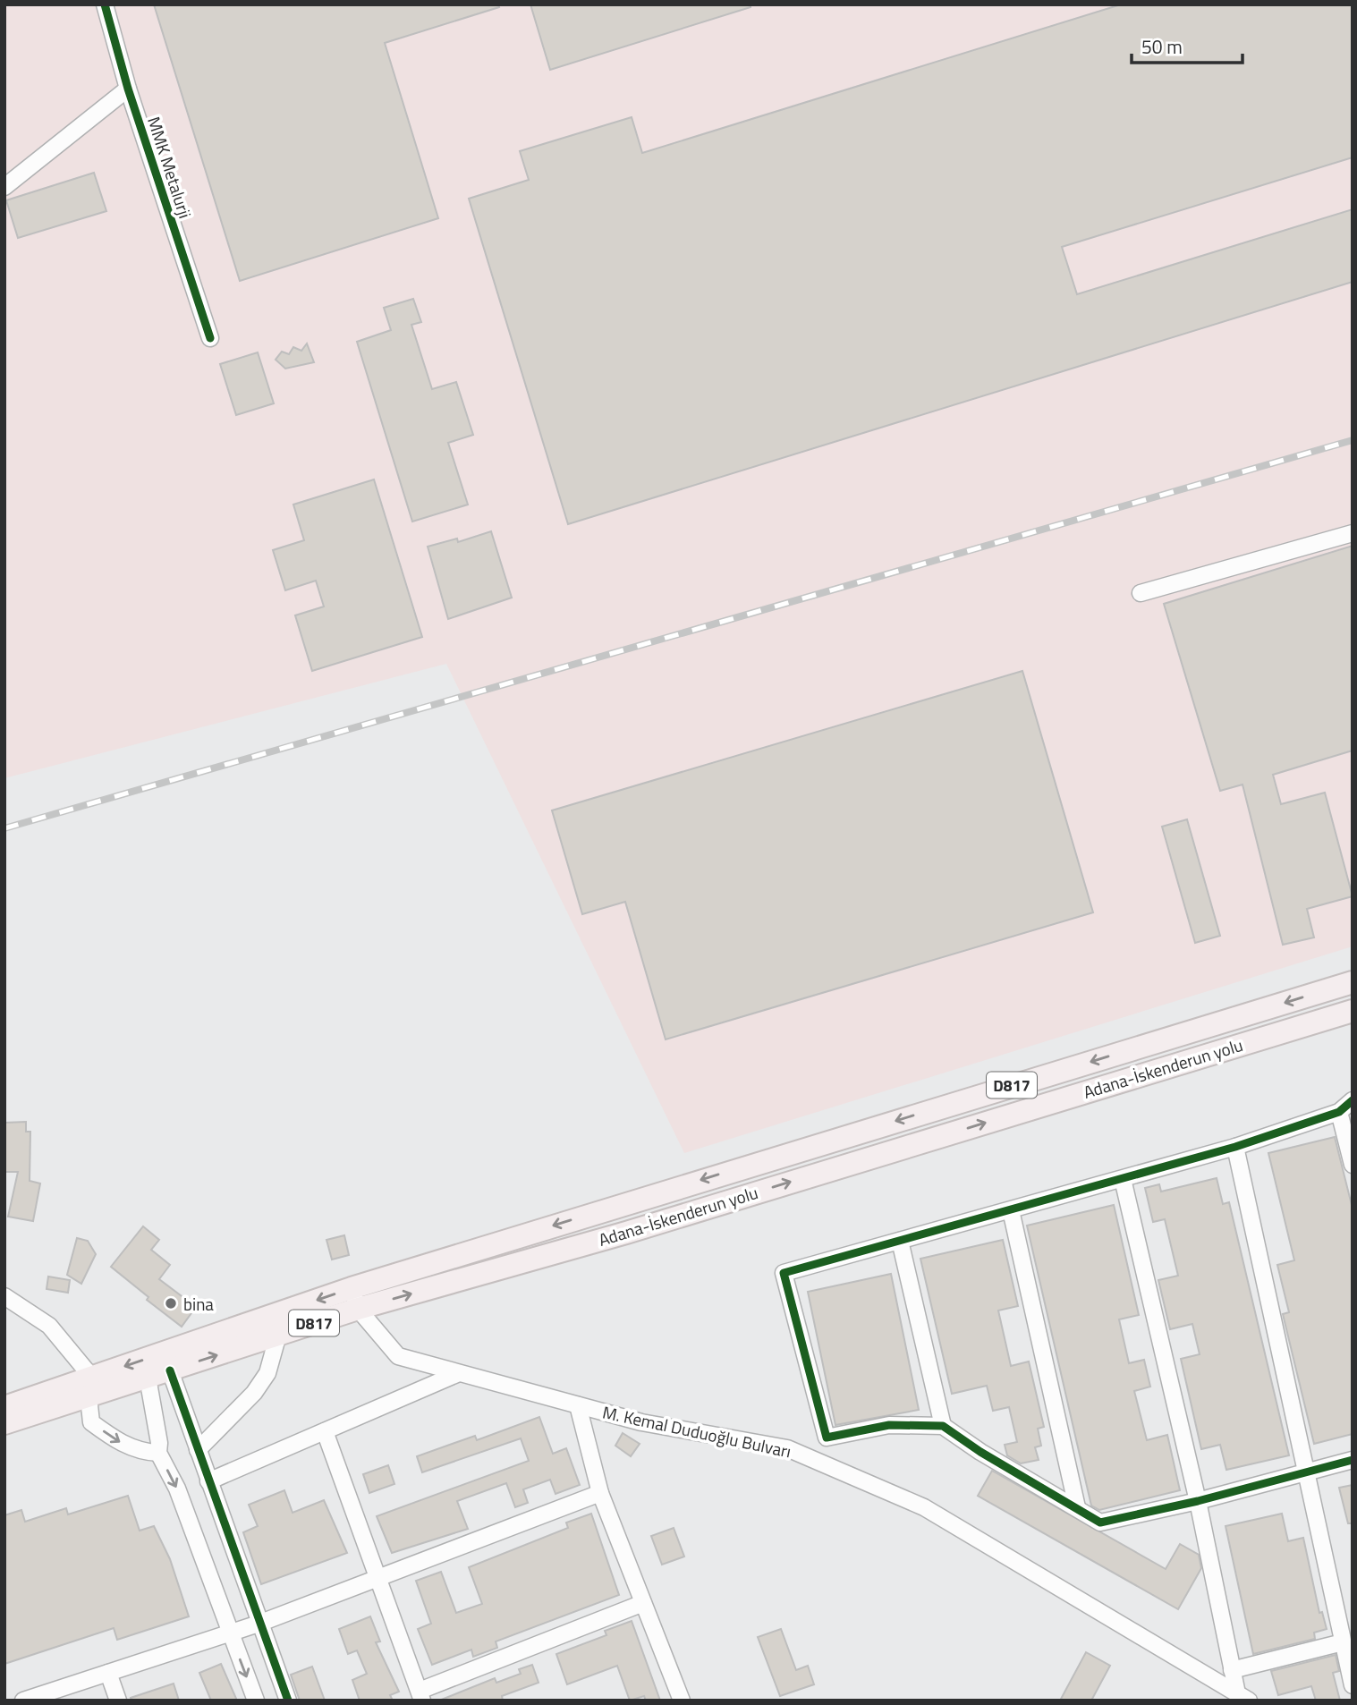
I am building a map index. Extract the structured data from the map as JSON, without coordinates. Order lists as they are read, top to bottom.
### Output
{
  "streets": {
    "highway": ["Adana-İskenderun yolu", "D817"],
    "street": ["MMK Metalurji", "M. Kemal Duduoğlu Bulvarı"]
  },
  "crossings": [
    ["Adana-İskenderun yolu", "D817"],
    ["Adana-İskenderun yolu", "M. Kemal Duduoğlu Bulvarı"],
    ["D817", "M. Kemal Duduoğlu Bulvarı"]
  ],
  "places": ["bina"],
  "scale_bar": "50 m"
}
